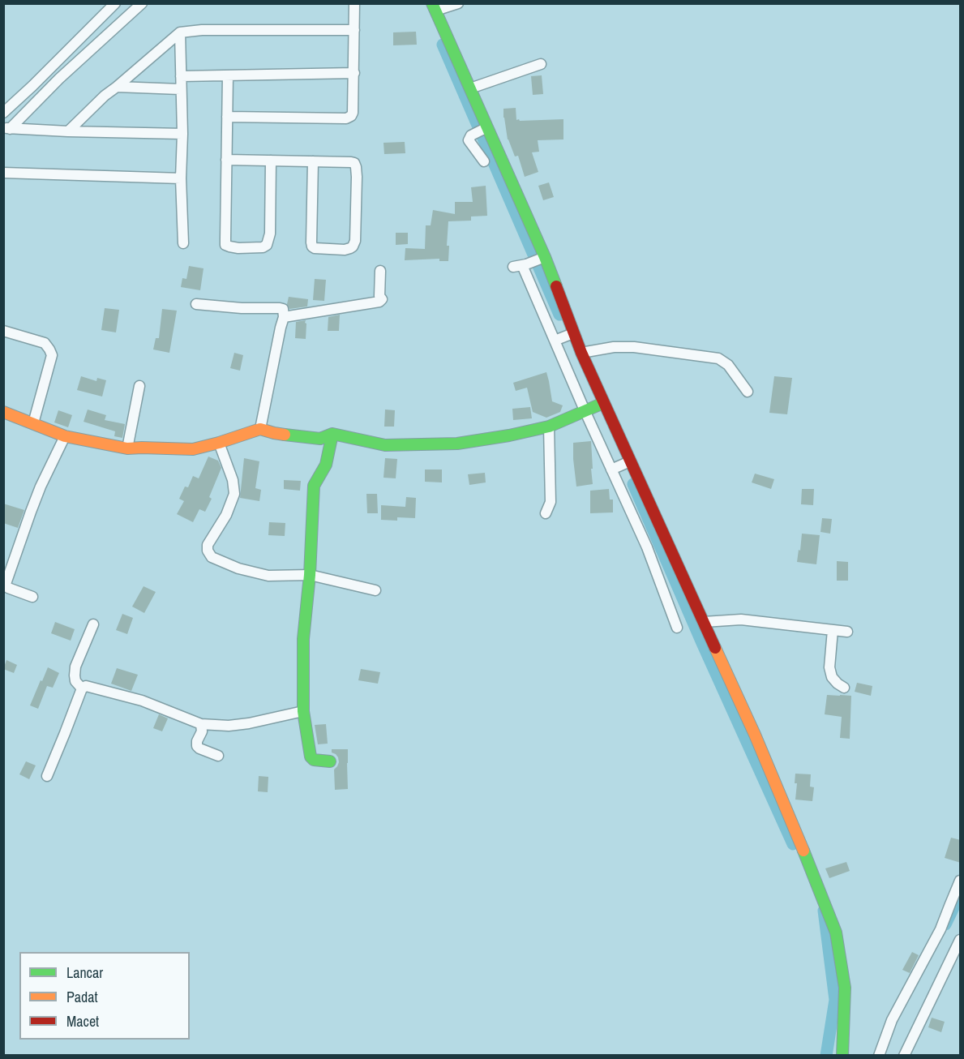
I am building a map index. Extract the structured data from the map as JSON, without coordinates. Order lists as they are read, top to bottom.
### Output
{
  "legend": ["Lancar", "Padat", "Macet"]
}
